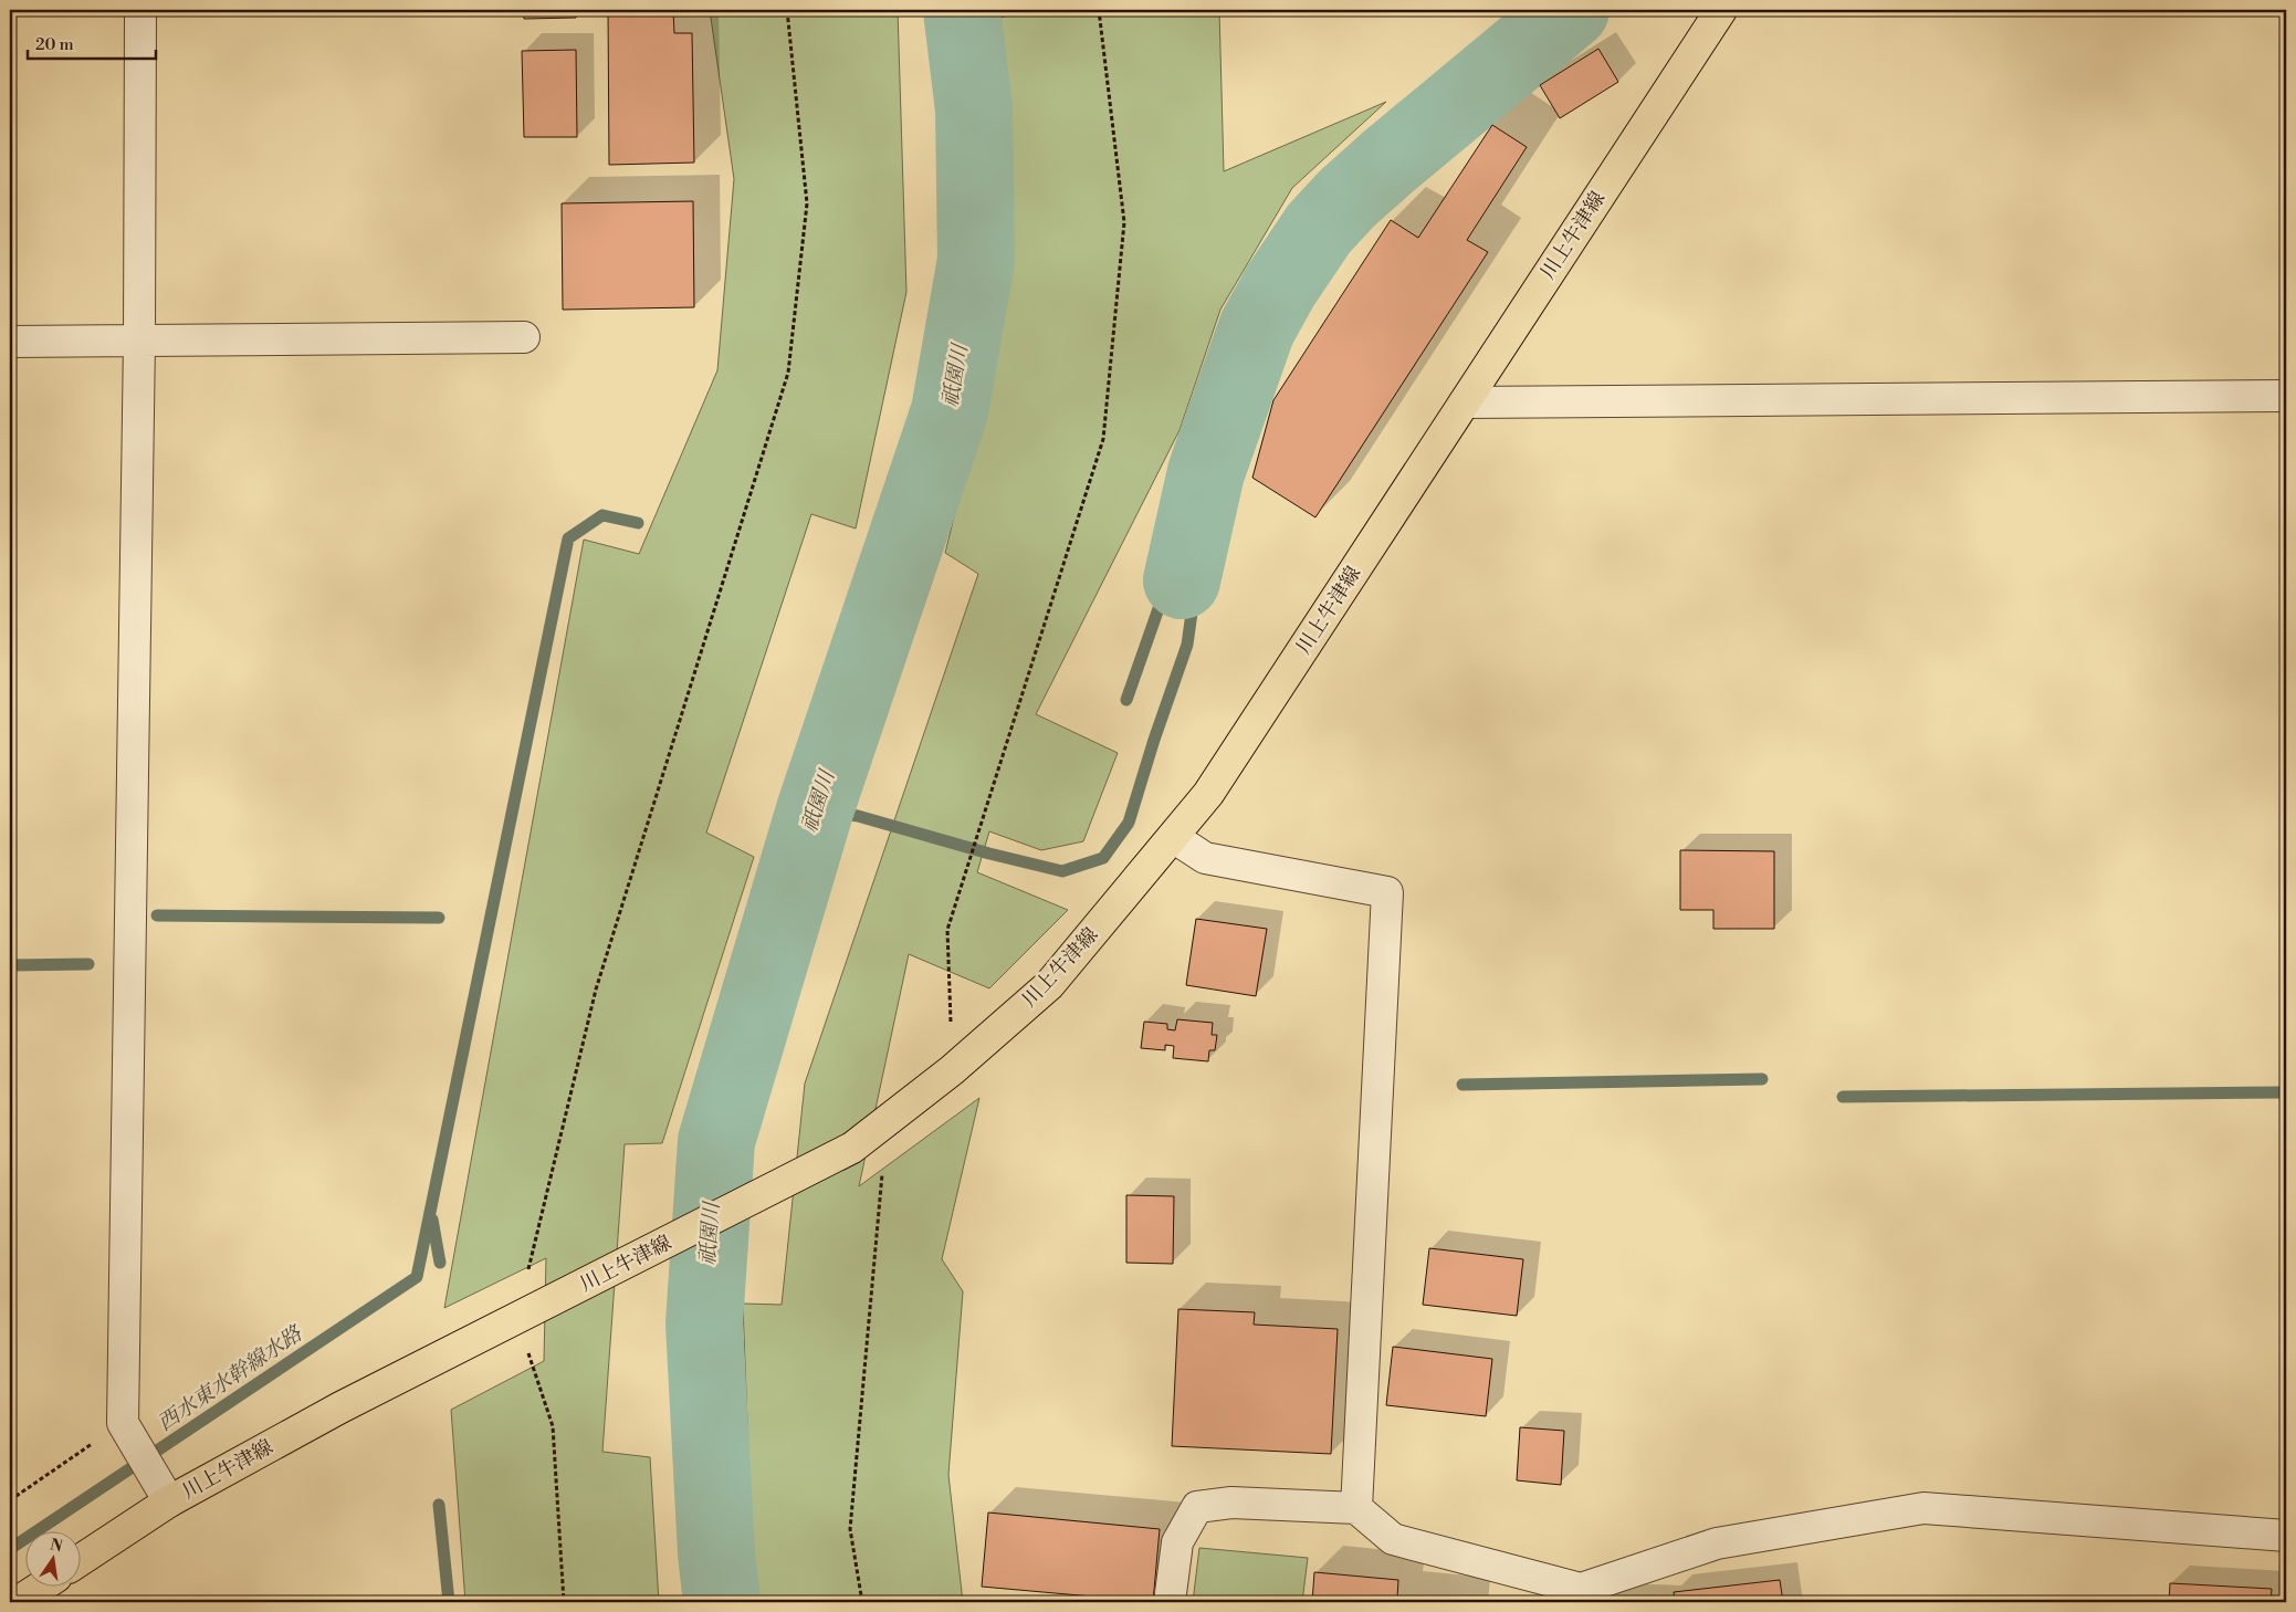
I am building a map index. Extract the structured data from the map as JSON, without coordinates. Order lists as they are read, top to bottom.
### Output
{
  "streets": {
    "main road": ["川上牛津線"]
  },
  "water": ["祇園川", "西水東水幹線水路"],
  "scale_bar": "20 m",
  "north": "top"
}
